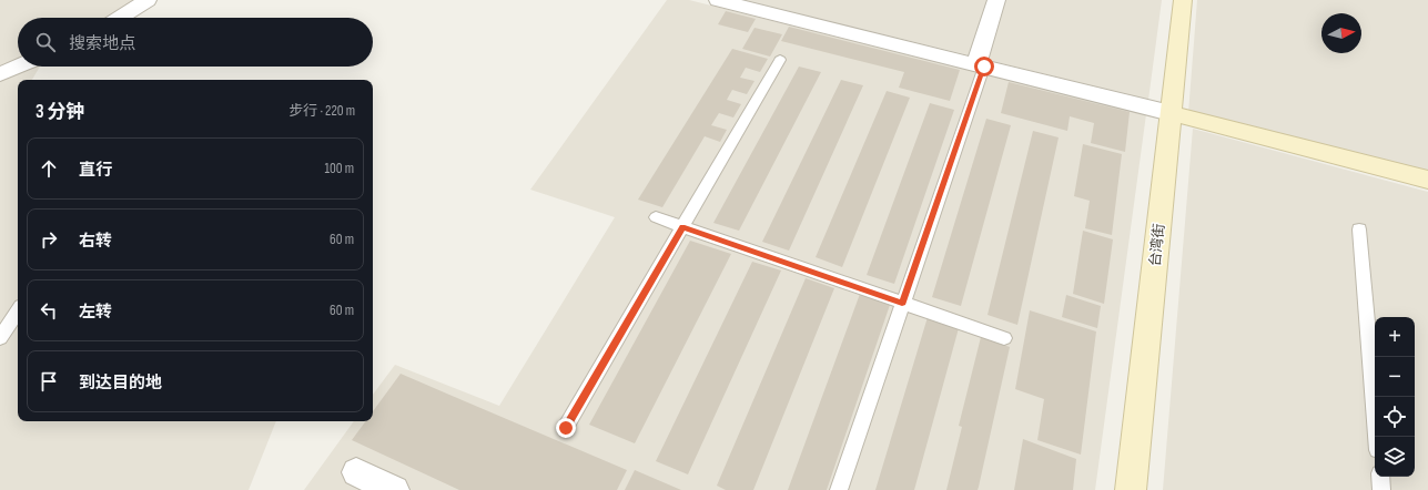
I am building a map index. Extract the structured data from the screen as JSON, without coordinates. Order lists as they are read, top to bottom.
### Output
{
  "streets": {
    "main road": ["台湾街"]
  },
  "north": "right",
  "page": {
    "search": "搜索地点",
    "heading": ["3 分钟", "步行 · 220 m"],
    "list": [
      ["直行", "100 m"],
      ["右转", "60 m"],
      ["左转", "60 m"],
      "到达目的地"
    ],
    "map_buttons": ["+", "−"]
  }
}
